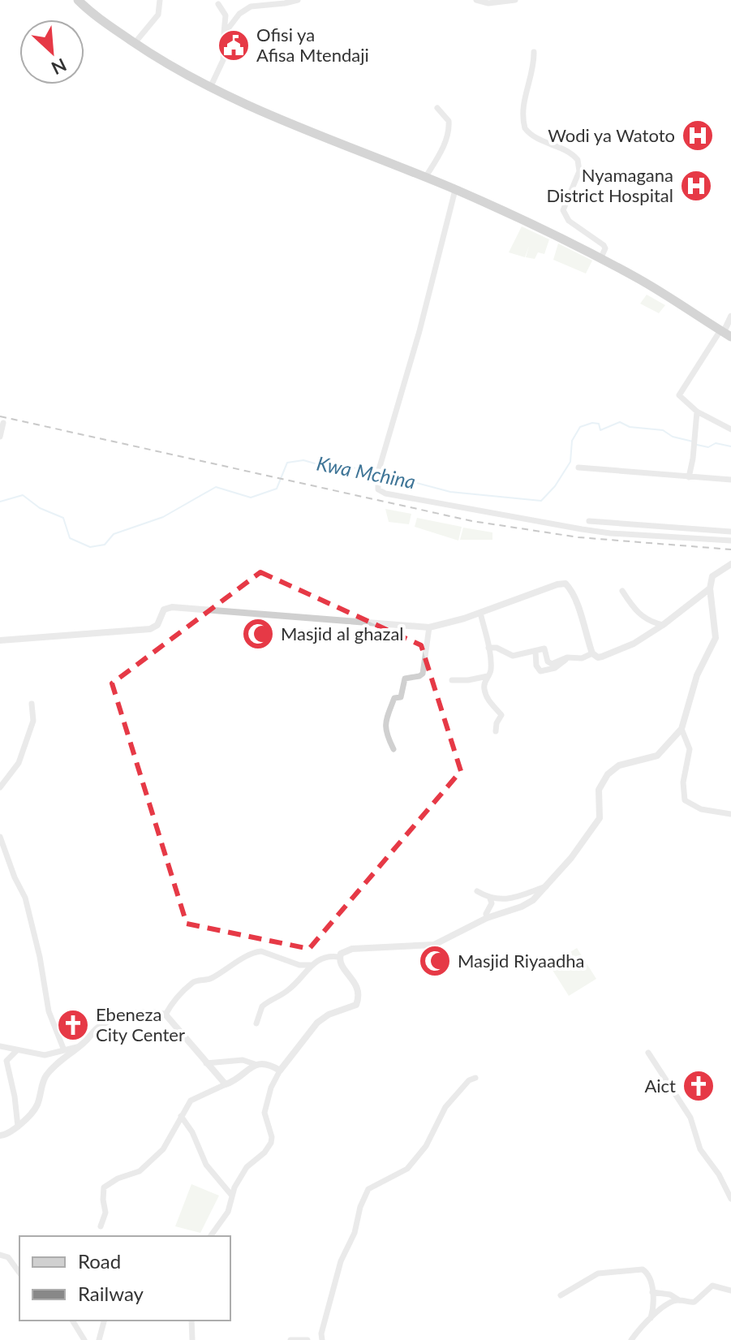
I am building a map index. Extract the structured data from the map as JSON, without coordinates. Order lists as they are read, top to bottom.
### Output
{
  "water": ["Kwa Mchina"],
  "places": {
    "public building": ["Ofisi ya Afisa Mtendaji"],
    "hospital": ["Wodi ya Watoto", "Nyamagana District Hospital"],
    "mosque": ["Masjid al ghazal", "Masjid Riyaadha"],
    "church": ["Ebeneza City Center", "Aict"]
  },
  "legend": ["Road", "Railway"],
  "north": "bottom right"
}
